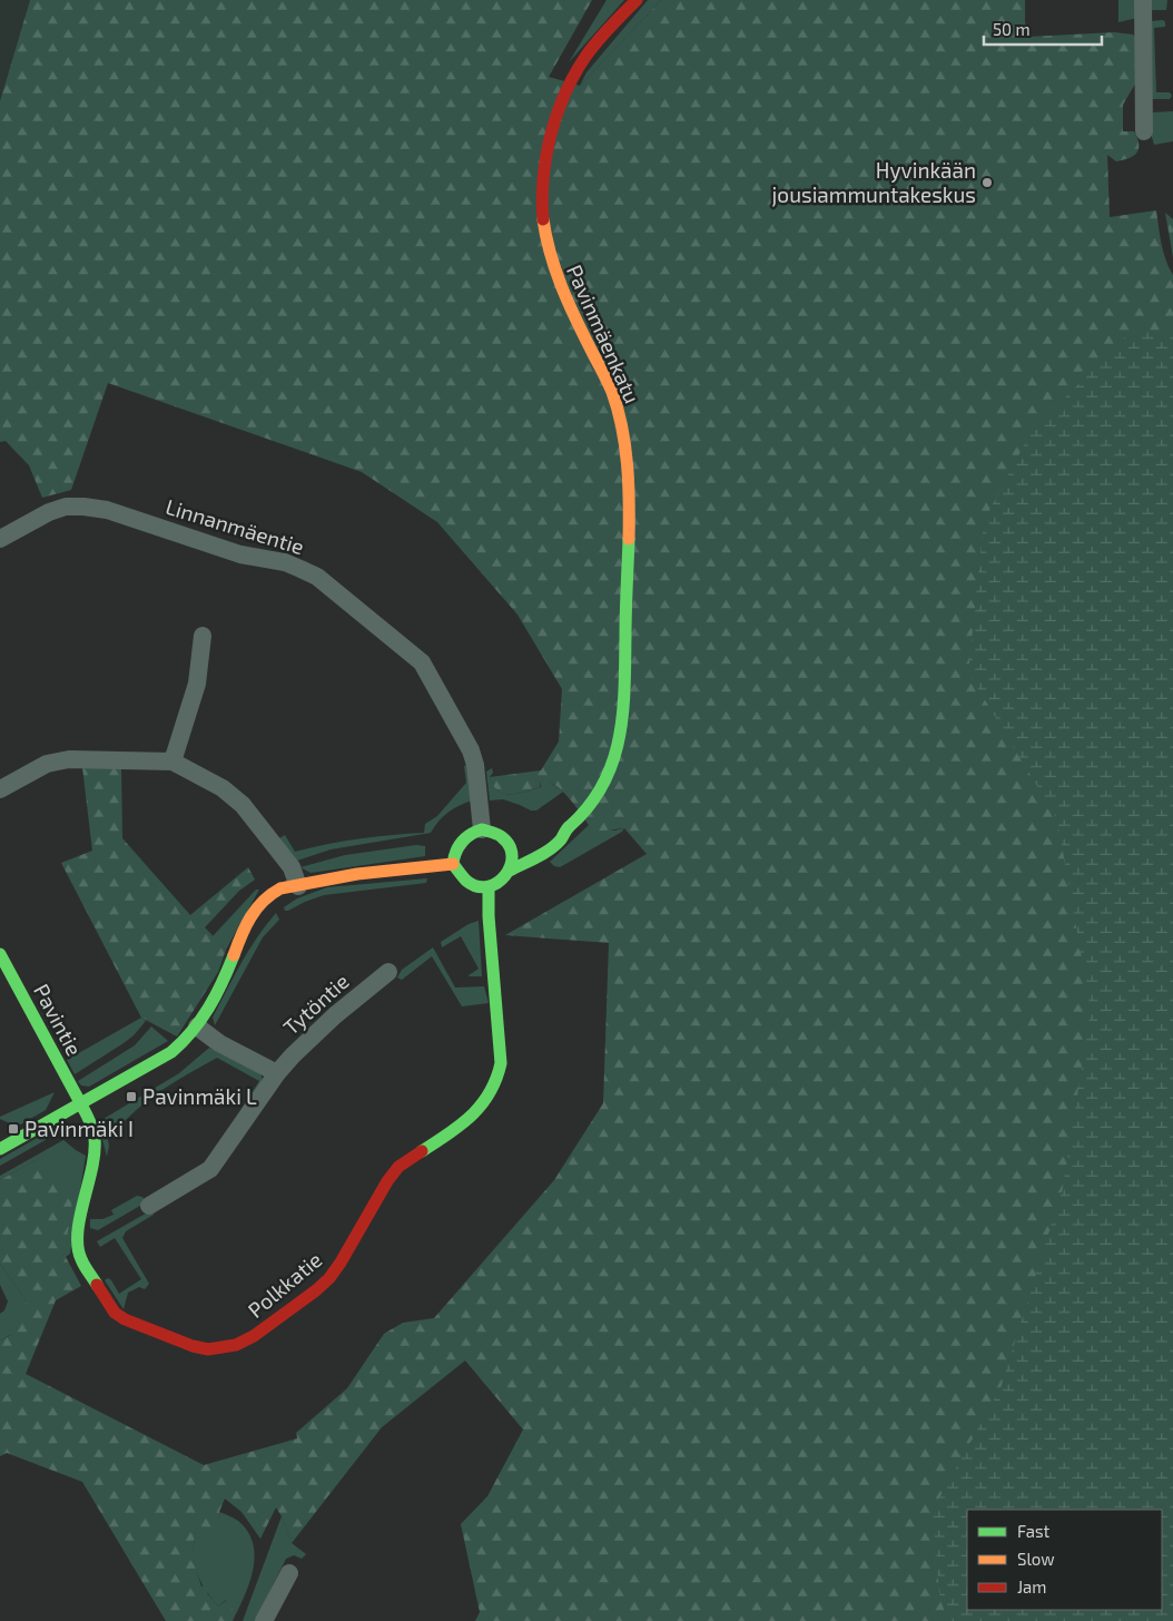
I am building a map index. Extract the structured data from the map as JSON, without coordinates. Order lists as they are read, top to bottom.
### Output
{
  "streets": {
    "street": [
      "Pavinmäenkatu",
      "Linnanmäentie",
      "Tytöntie",
      "Pavintie",
      "Polkkatie"
    ]
  },
  "crossings": [
    ["Pavinmäenkatu", "Linnanmäentie"],
    ["Pavinmäenkatu", "Polkkatie"],
    ["Linnanmäentie", "Polkkatie"],
    ["Pavintie", "Polkkatie"]
  ],
  "places": {
    "other": ["Hyvinkään jousiammuntakeskus"],
    "transit": ["Pavinmäki L", "Pavinmäki I"]
  },
  "legend": ["Fast", "Slow", "Jam"],
  "scale_bar": "50 m"
}
